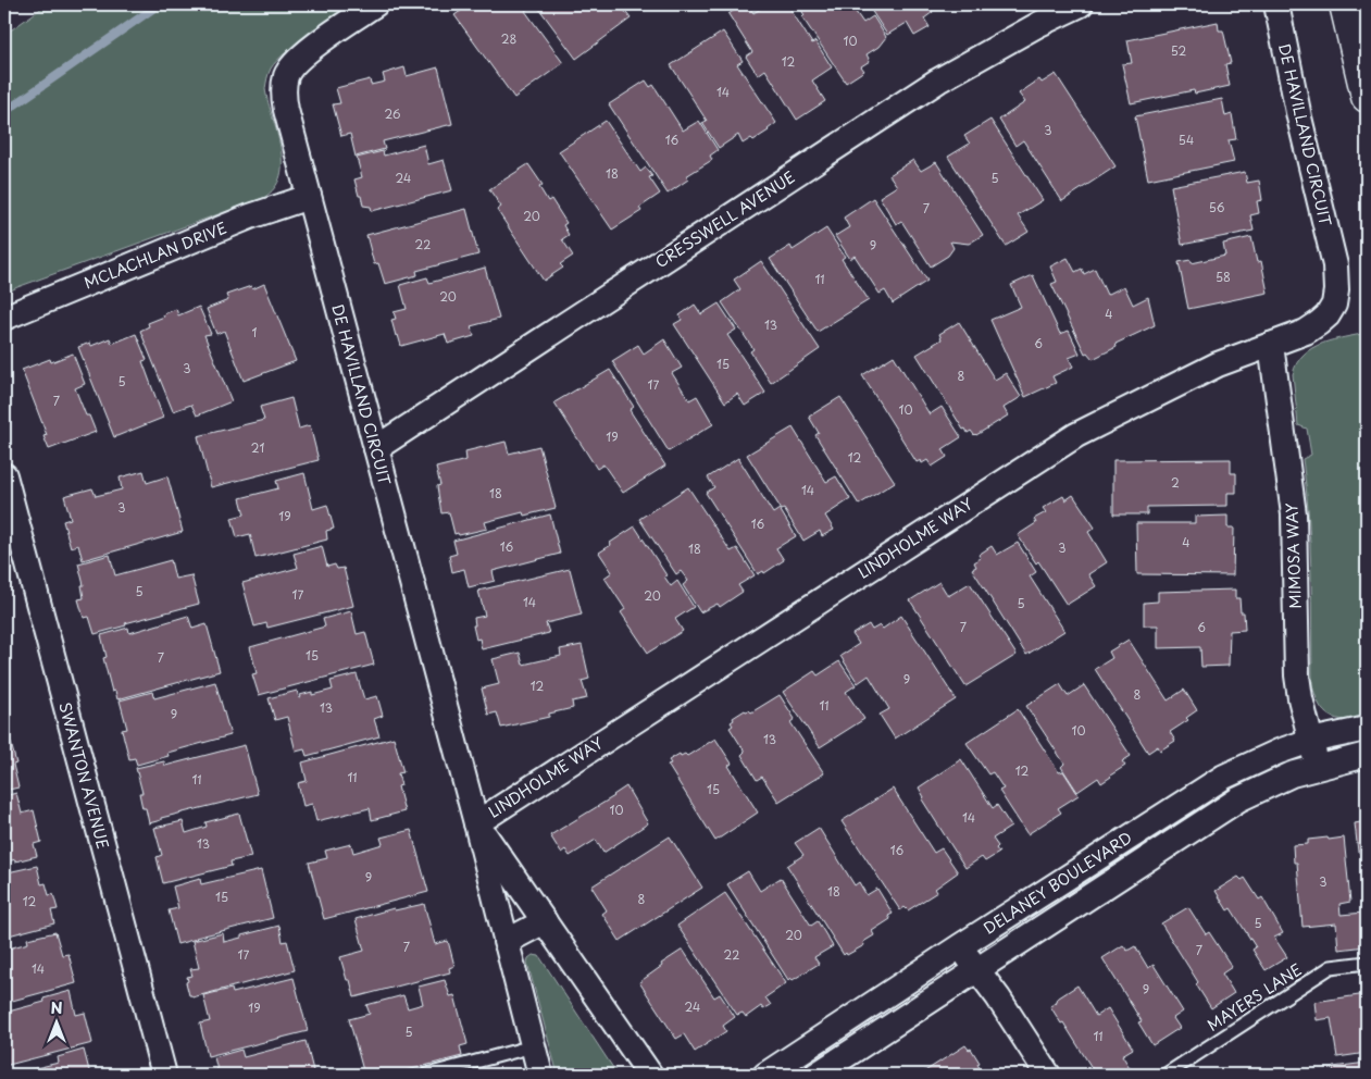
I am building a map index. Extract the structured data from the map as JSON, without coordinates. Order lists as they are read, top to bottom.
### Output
{
  "streets": {
    "street": [
      "DE HAVILLAND CIRCUIT",
      "CRESSWELL AVENUE",
      "MCLACHLAN DRIVE",
      "LINDHOLME WAY",
      "MIMOSA WAY",
      "SWANTON AVENUE",
      "DELANEY BOULEVARD"
    ],
    "lane": ["MAYERS LANE"]
  },
  "crossings": [
    ["DE HAVILLAND CIRCUIT", "CRESSWELL AVENUE"],
    ["DE HAVILLAND CIRCUIT", "MCLACHLAN DRIVE"],
    ["DE HAVILLAND CIRCUIT", "LINDHOLME WAY"],
    ["LINDHOLME WAY", "MIMOSA WAY"],
    ["MIMOSA WAY", "DELANEY BOULEVARD"]
  ],
  "house_numbers": [
    "28",
    "10",
    "52",
    "12",
    "14",
    "26",
    "3",
    "16",
    "54",
    "18",
    "24",
    "5",
    "56",
    "7",
    "20",
    "22",
    "9",
    "58",
    "11",
    "20",
    "4",
    "13",
    "1",
    "6",
    "15",
    "3",
    "8",
    "5",
    "17",
    "7",
    "10",
    "19",
    "21",
    "12",
    "2",
    "14",
    "18",
    "3",
    "19",
    "16",
    "4",
    "16",
    "3",
    "18",
    "5",
    "17",
    "20",
    "14",
    "5",
    "7",
    "6",
    "15",
    "7",
    "9",
    "12",
    "8",
    "11",
    "13",
    "9",
    "10",
    "13",
    "12",
    "11",
    "11",
    "15",
    "10",
    "14",
    "13",
    "16",
    "9",
    "3",
    "18",
    "15",
    "8",
    "12",
    "5",
    "20",
    "7",
    "7",
    "17",
    "22",
    "14",
    "9",
    "24",
    "19",
    "5",
    "11"
  ],
  "north": "top"
}
